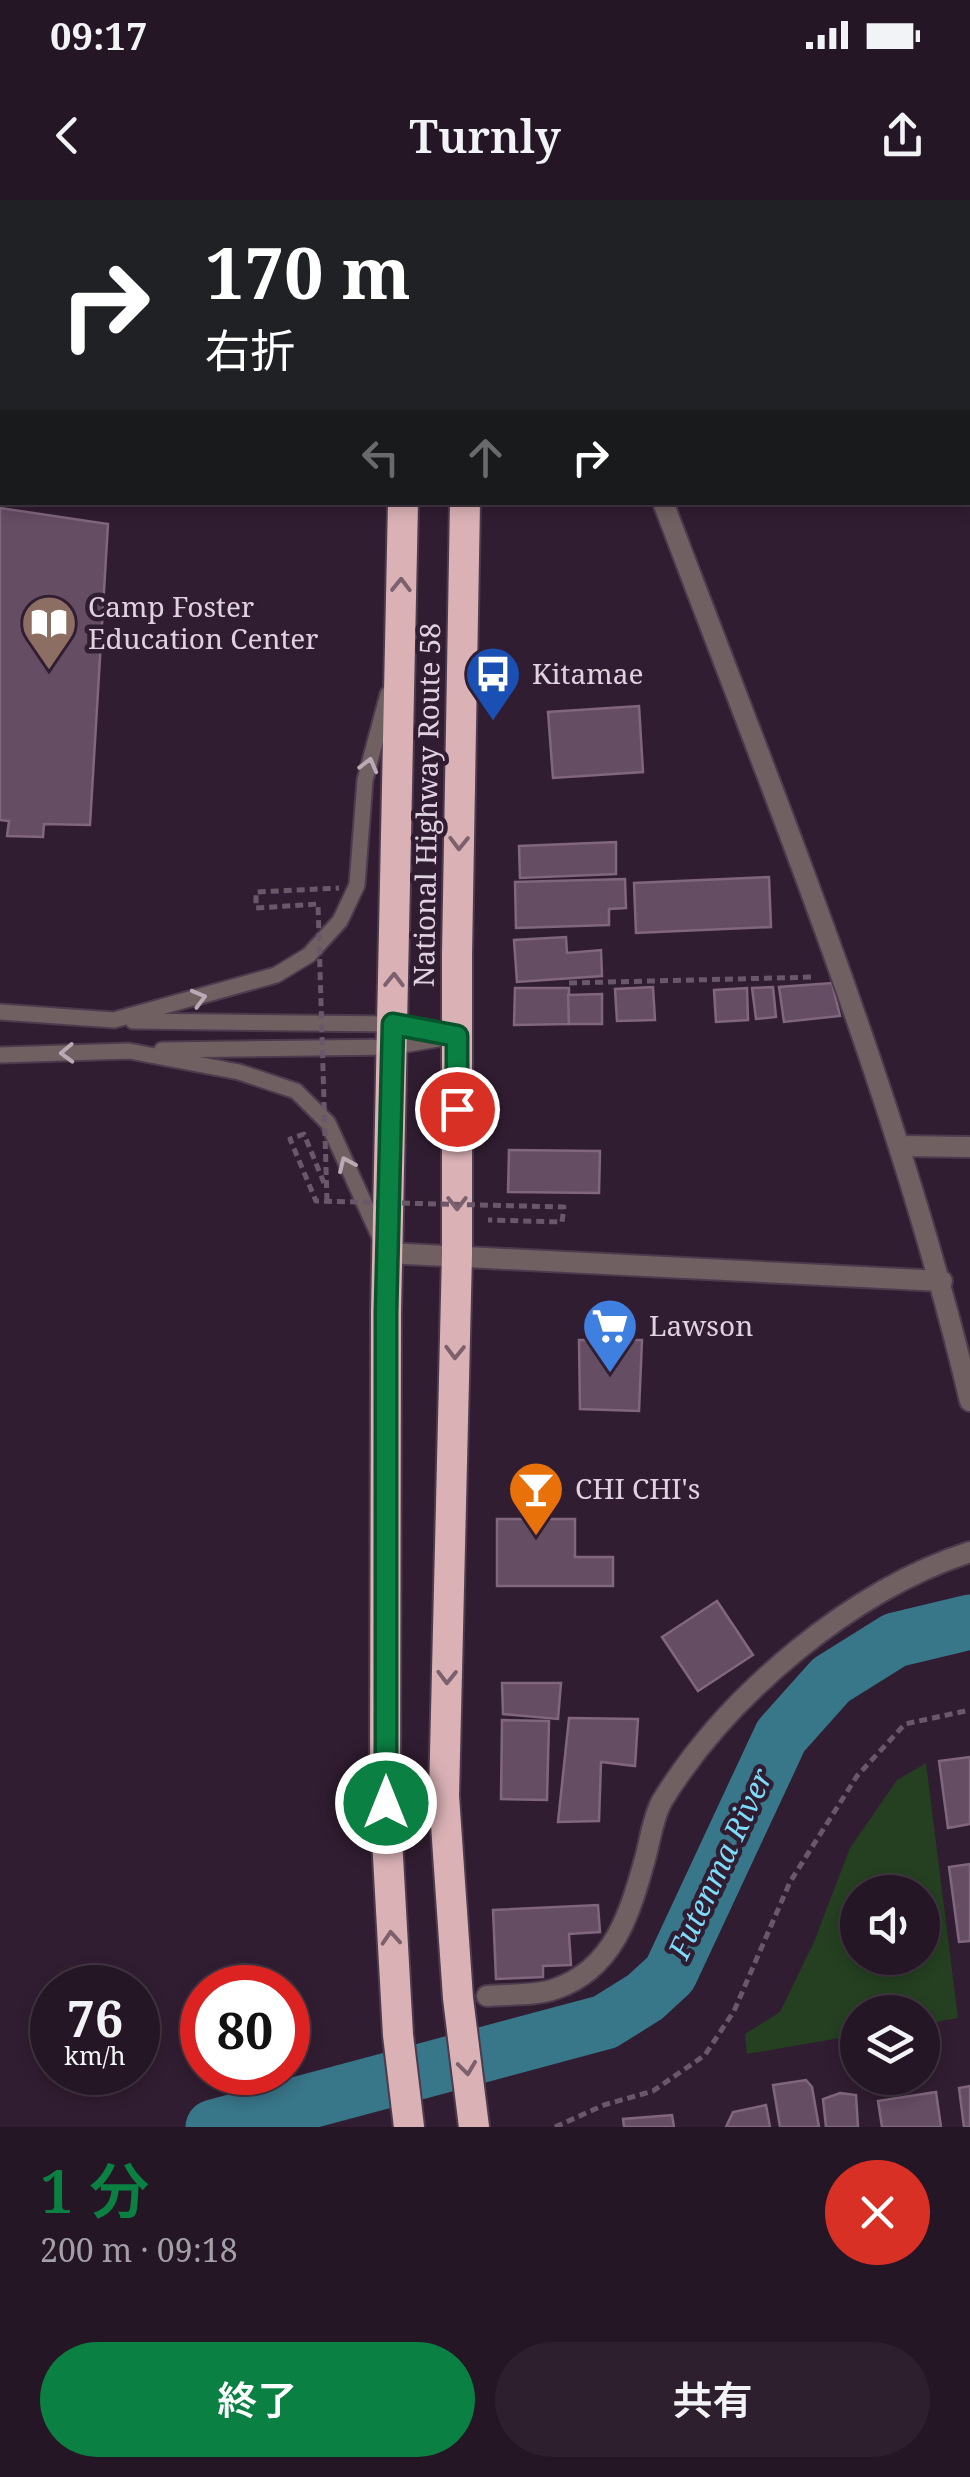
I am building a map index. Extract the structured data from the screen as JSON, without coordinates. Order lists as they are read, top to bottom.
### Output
{
  "streets": {
    "highway": ["National Highway Route 58"]
  },
  "water": ["Futenma River"],
  "places": {
    "library": ["Camp Foster Education Center"],
    "bus stop": ["Kitamae"],
    "supermarket": ["Lawson"],
    "bar": ["CHI CHI's"]
  },
  "page": {
    "status": "09:17",
    "header": "Turnly",
    "turn": ["170 m", "右折"],
    "speed": "76 km/h",
    "limit": "80",
    "heading": ["1 分", "200 m · 09:18"],
    "buttons": ["終了", "共有"]
  }
}
